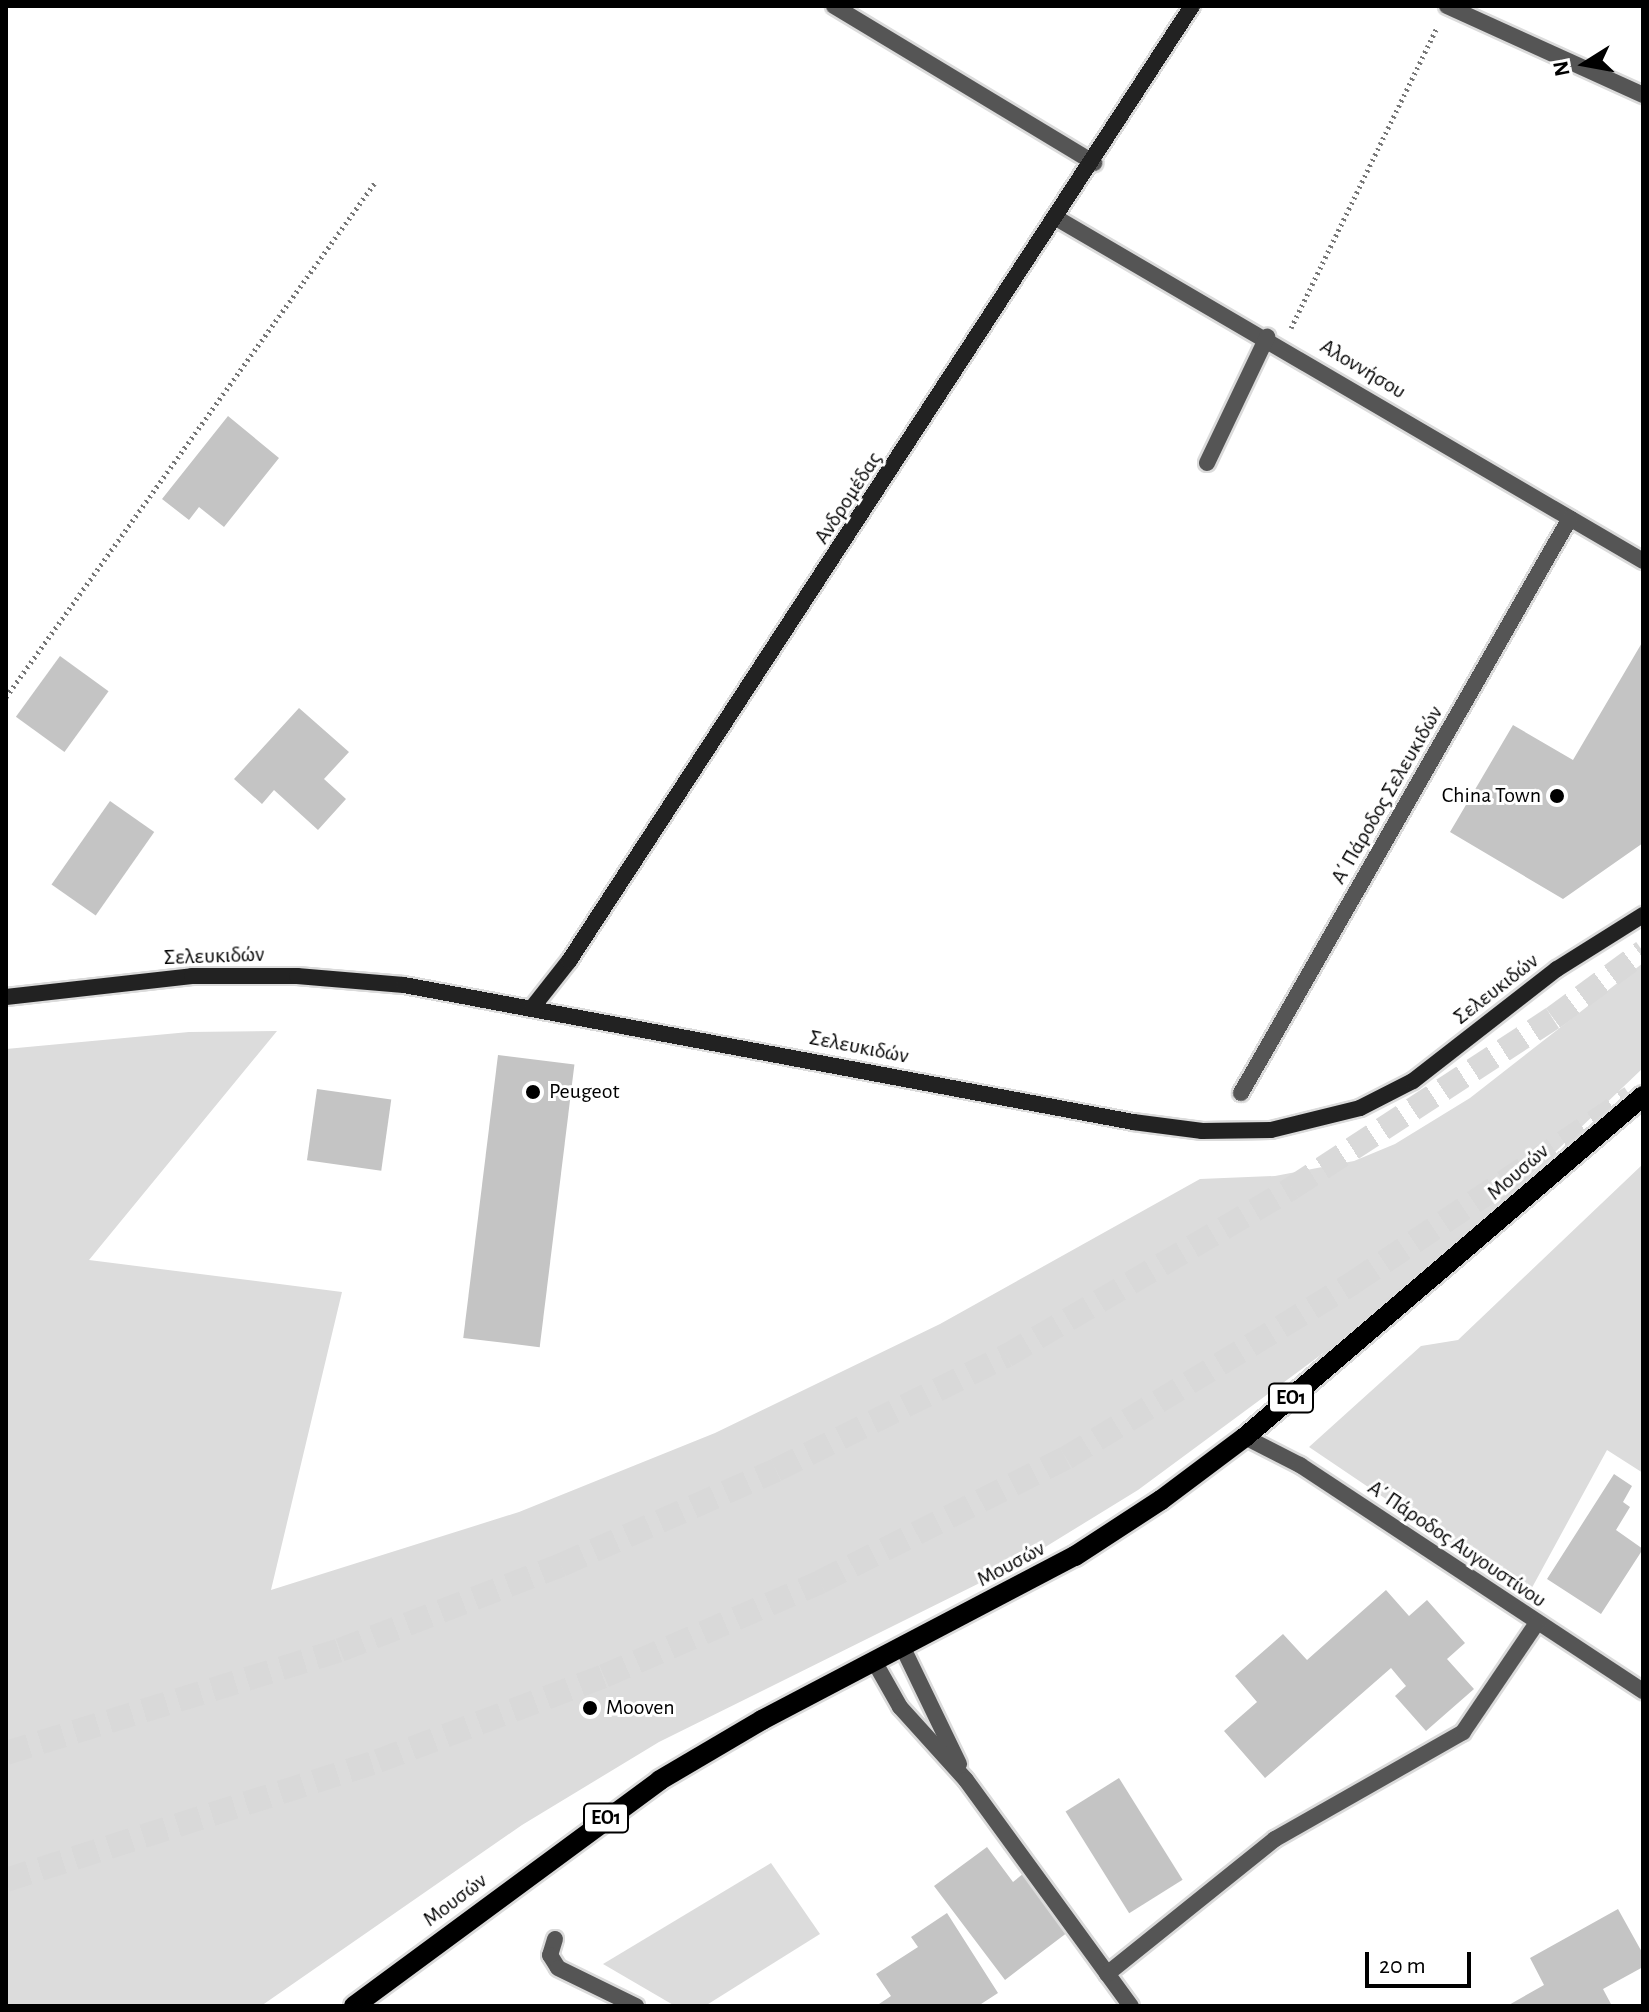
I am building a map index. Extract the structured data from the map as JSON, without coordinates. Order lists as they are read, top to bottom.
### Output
{
  "streets": {
    "main road": ["Μουσών", "ΕΟ1"],
    "street": [
      "Αλοννήσου",
      "Ανδρομέδας",
      "Α΄ Πάροδος Σελευκιδών",
      "Σελευκιδών",
      "Α΄ Πάροδος Αυγουστίνου"
    ]
  },
  "crossings": [
    ["Αλοννήσου", "Ανδρομέδας"],
    ["Αλοννήσου", "Α΄ Πάροδος Σελευκιδών"],
    ["Ανδρομέδας", "Σελευκιδών"],
    ["Μουσών", "Α΄ Πάροδος Αυγουστίνου"]
  ],
  "places": ["China Town", "Peugeot", "Mooven"],
  "scale_bar": "20 m",
  "north": "left"
}
